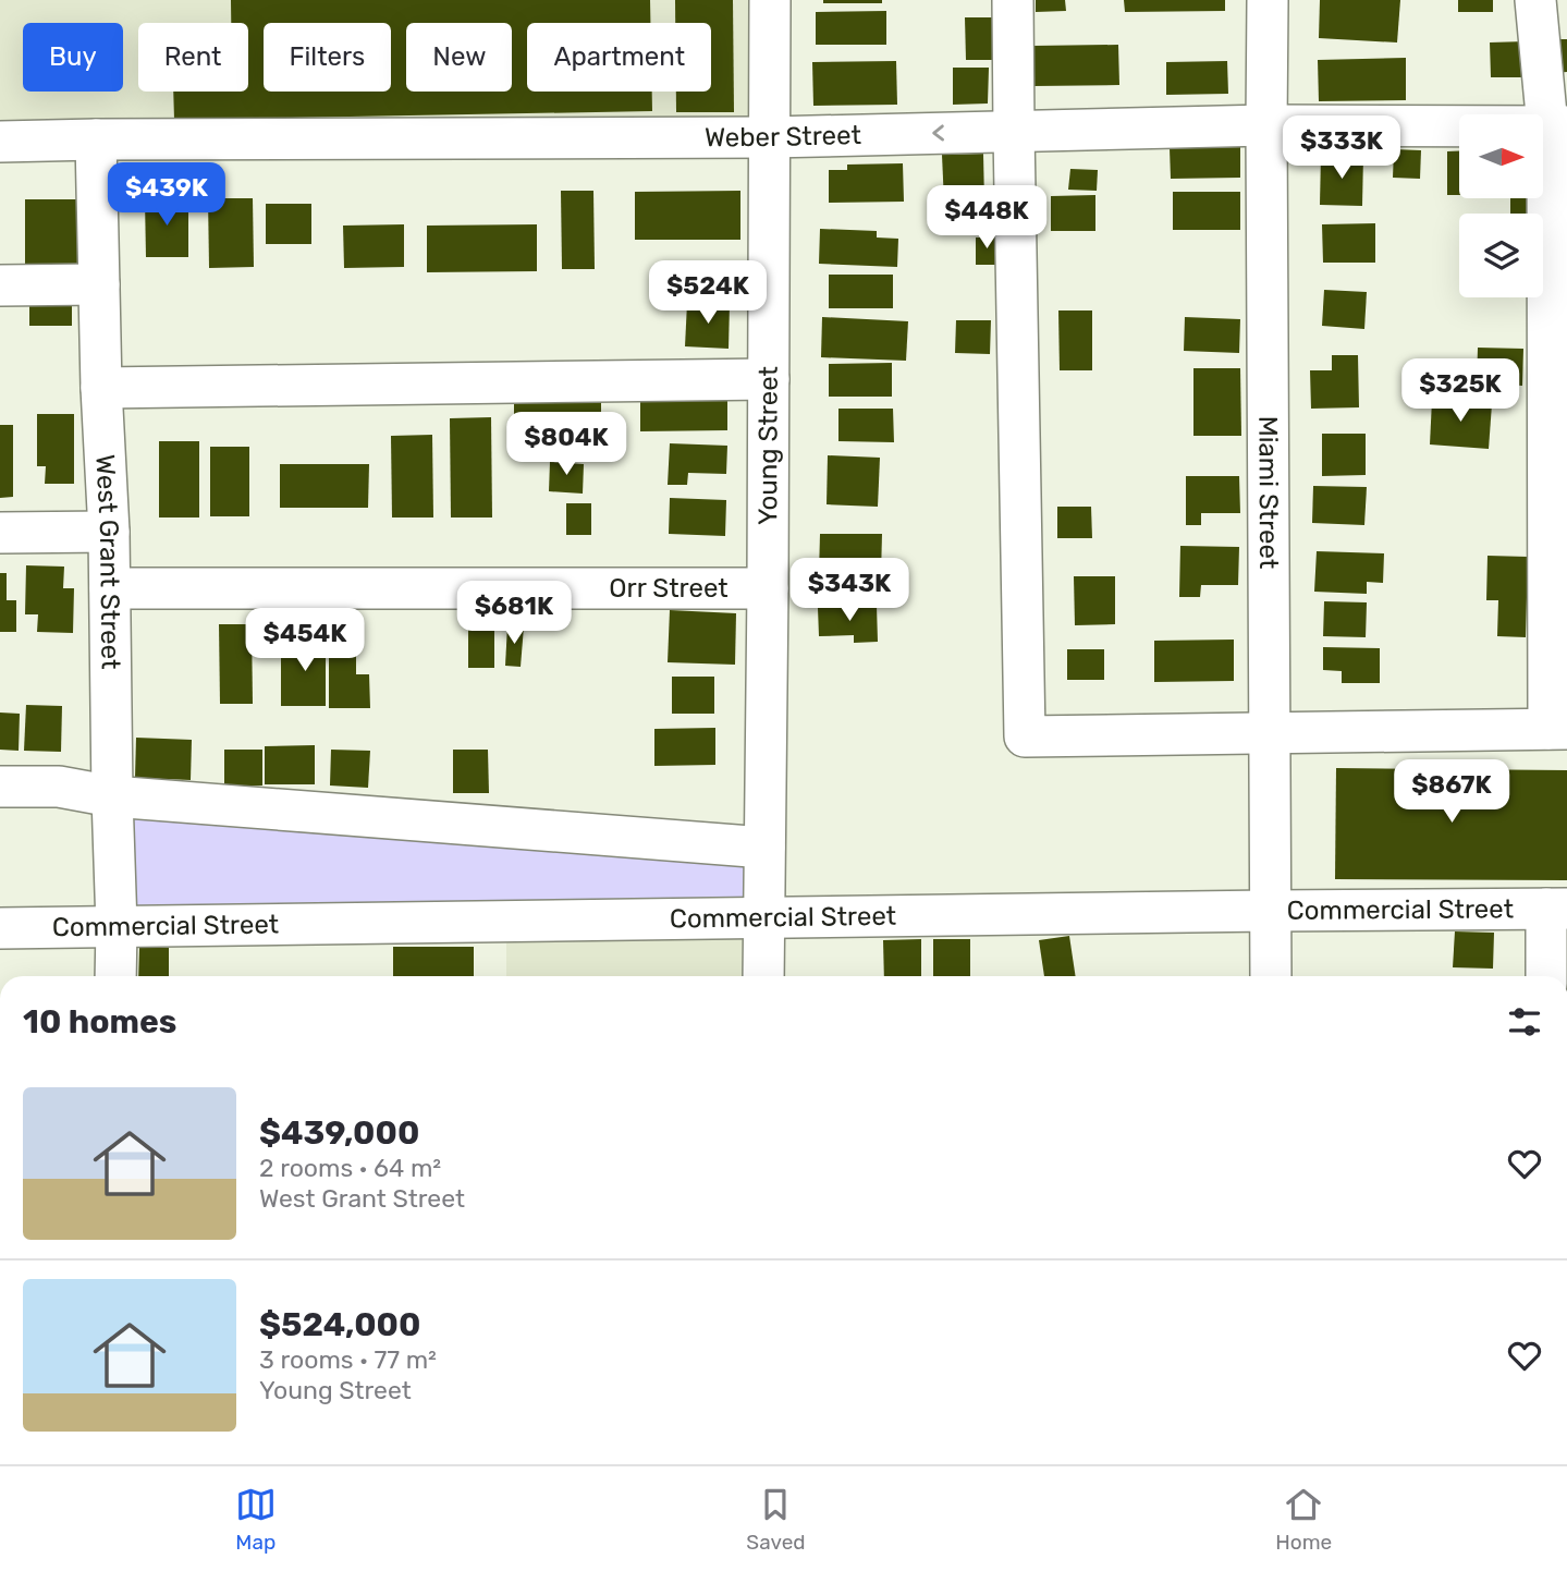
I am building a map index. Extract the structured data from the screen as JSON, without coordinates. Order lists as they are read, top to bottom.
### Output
{
  "streets": {
    "street": [
      "Weber Street",
      "Young Street",
      "Miami Street",
      "West Grant Street",
      "Orr Street",
      "Commercial Street"
    ]
  },
  "crossings": [
    ["Weber Street", "Young Street"],
    ["Weber Street", "Miami Street"],
    ["Weber Street", "West Grant Street"],
    ["Young Street", "Orr Street"],
    ["Young Street", "Commercial Street"],
    ["Miami Street", "Commercial Street"],
    ["West Grant Street", "Orr Street"],
    ["West Grant Street", "Commercial Street"]
  ],
  "north": "right",
  "page": {
    "chip": [
      "Buy",
      "Rent",
      "Filters",
      "New",
      "Apartment"
    ],
    "price": [
      "$333K",
      "$439K",
      "$448K",
      "$524K",
      "$325K",
      "$804K",
      "$343K",
      "$681K",
      "$454K",
      "$867K"
    ],
    "heading": "10 homes",
    "list": [
      {
        "name": "$439,000",
        "note": "2 rooms · 64 m² · West Grant Street"
      },
      {
        "name": "$524,000",
        "note": "3 rooms · 77 m² · Young Street"
      }
    ],
    "tabs": ["Map", "Saved", "Home"]
  }
}
